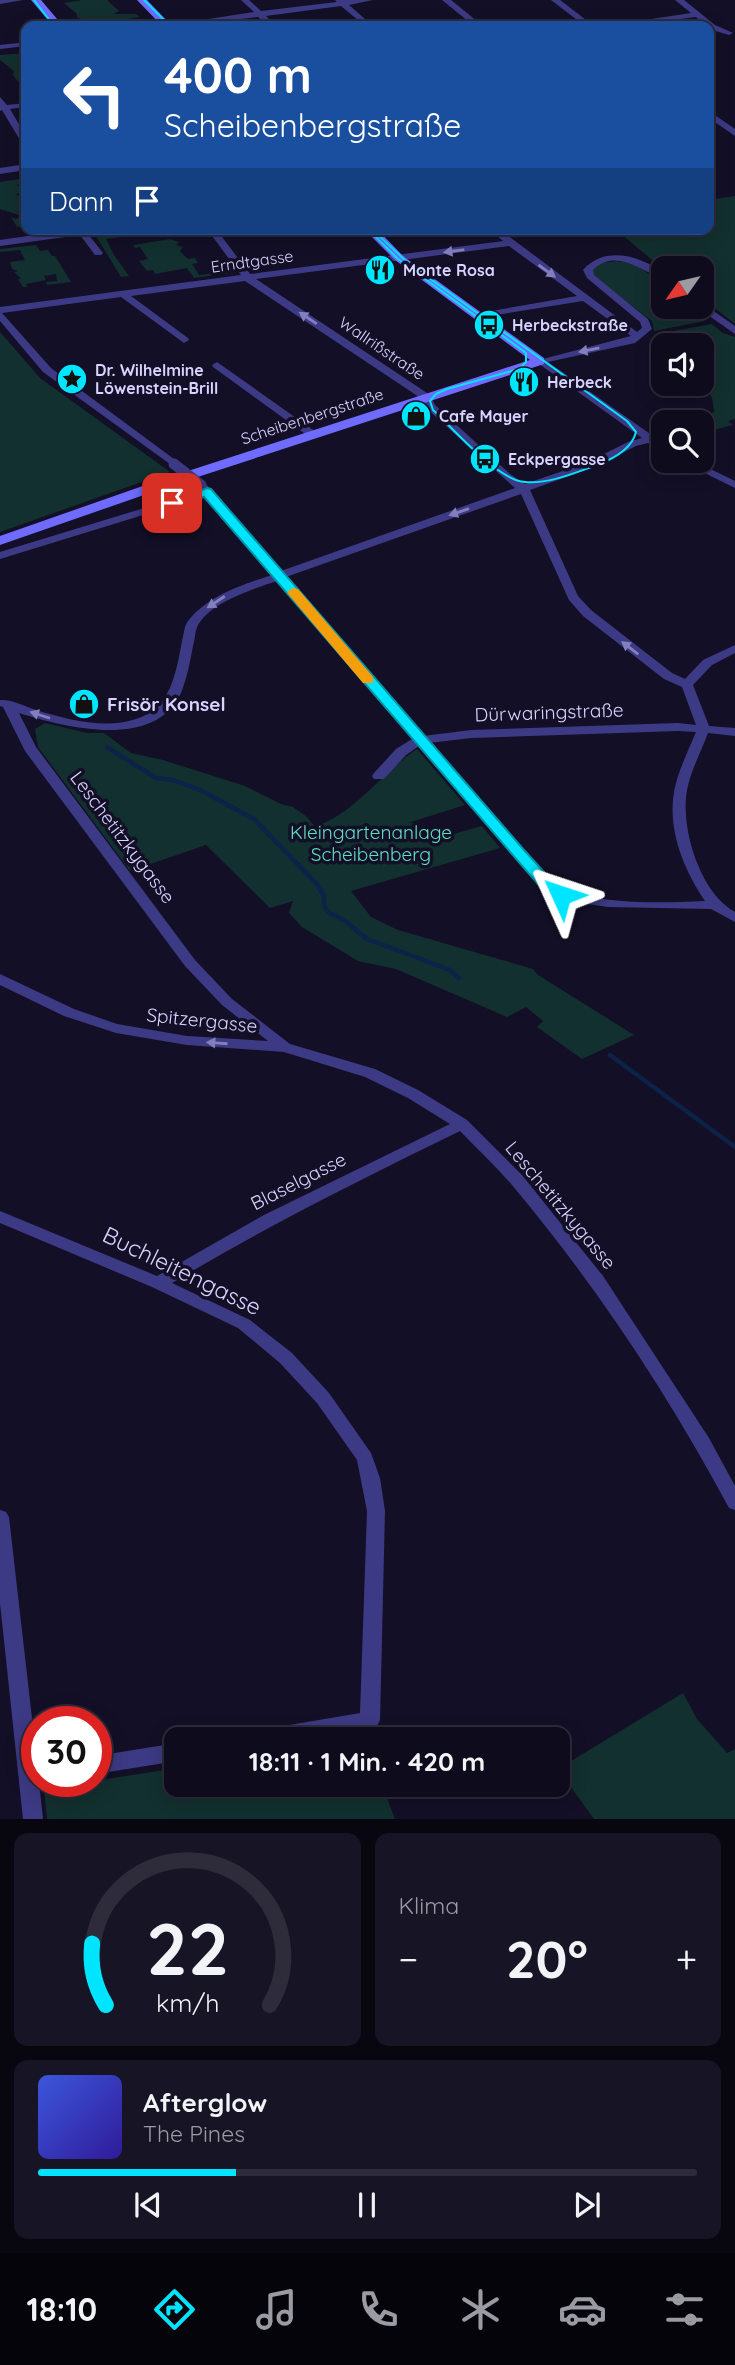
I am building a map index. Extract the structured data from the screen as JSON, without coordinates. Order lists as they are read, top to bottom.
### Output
{
  "streets": {
    "street": [
      "Erndtgasse",
      "Wallrißstraße",
      "Scheibenbergstraße",
      "Dürwaringstraße",
      "Leschetitzkygasse",
      "Spitzergasse",
      "Blaselgasse",
      "Buchleitengasse"
    ]
  },
  "crossings": [
    ["Erndtgasse", "Wallrißstraße"],
    ["Wallrißstraße", "Scheibenbergstraße"],
    ["Leschetitzkygasse", "Spitzergasse"],
    ["Leschetitzkygasse", "Blaselgasse"],
    ["Blaselgasse", "Buchleitengasse"]
  ],
  "one_way": ["Spitzergasse"],
  "parks": ["Kleingartenanlage Scheibenberg"],
  "places": {
    "restaurant": ["Monte Rosa", "Herbeck"],
    "bus stop": ["Herbeckstraße", "Eckpergasse"],
    "place": ["Dr. Wilhelmine Löwenstein-Brill"],
    "shop": ["Cafe Mayer", "Frisör Konsel"]
  },
  "north": "bottom left",
  "page": {
    "turn": ["400 m", "Scheibenbergstraße"],
    "then": "Dann",
    "limit": "30",
    "trip": "18:11 · 1 Min. · 420 m",
    "tile": "Klima",
    "heat": ["−", "20°", "+"],
    "song": ["Afterglow", "The Pines"],
    "tabs": "18:10",
    "gauge": ["22", "km/h"]
  }
}
